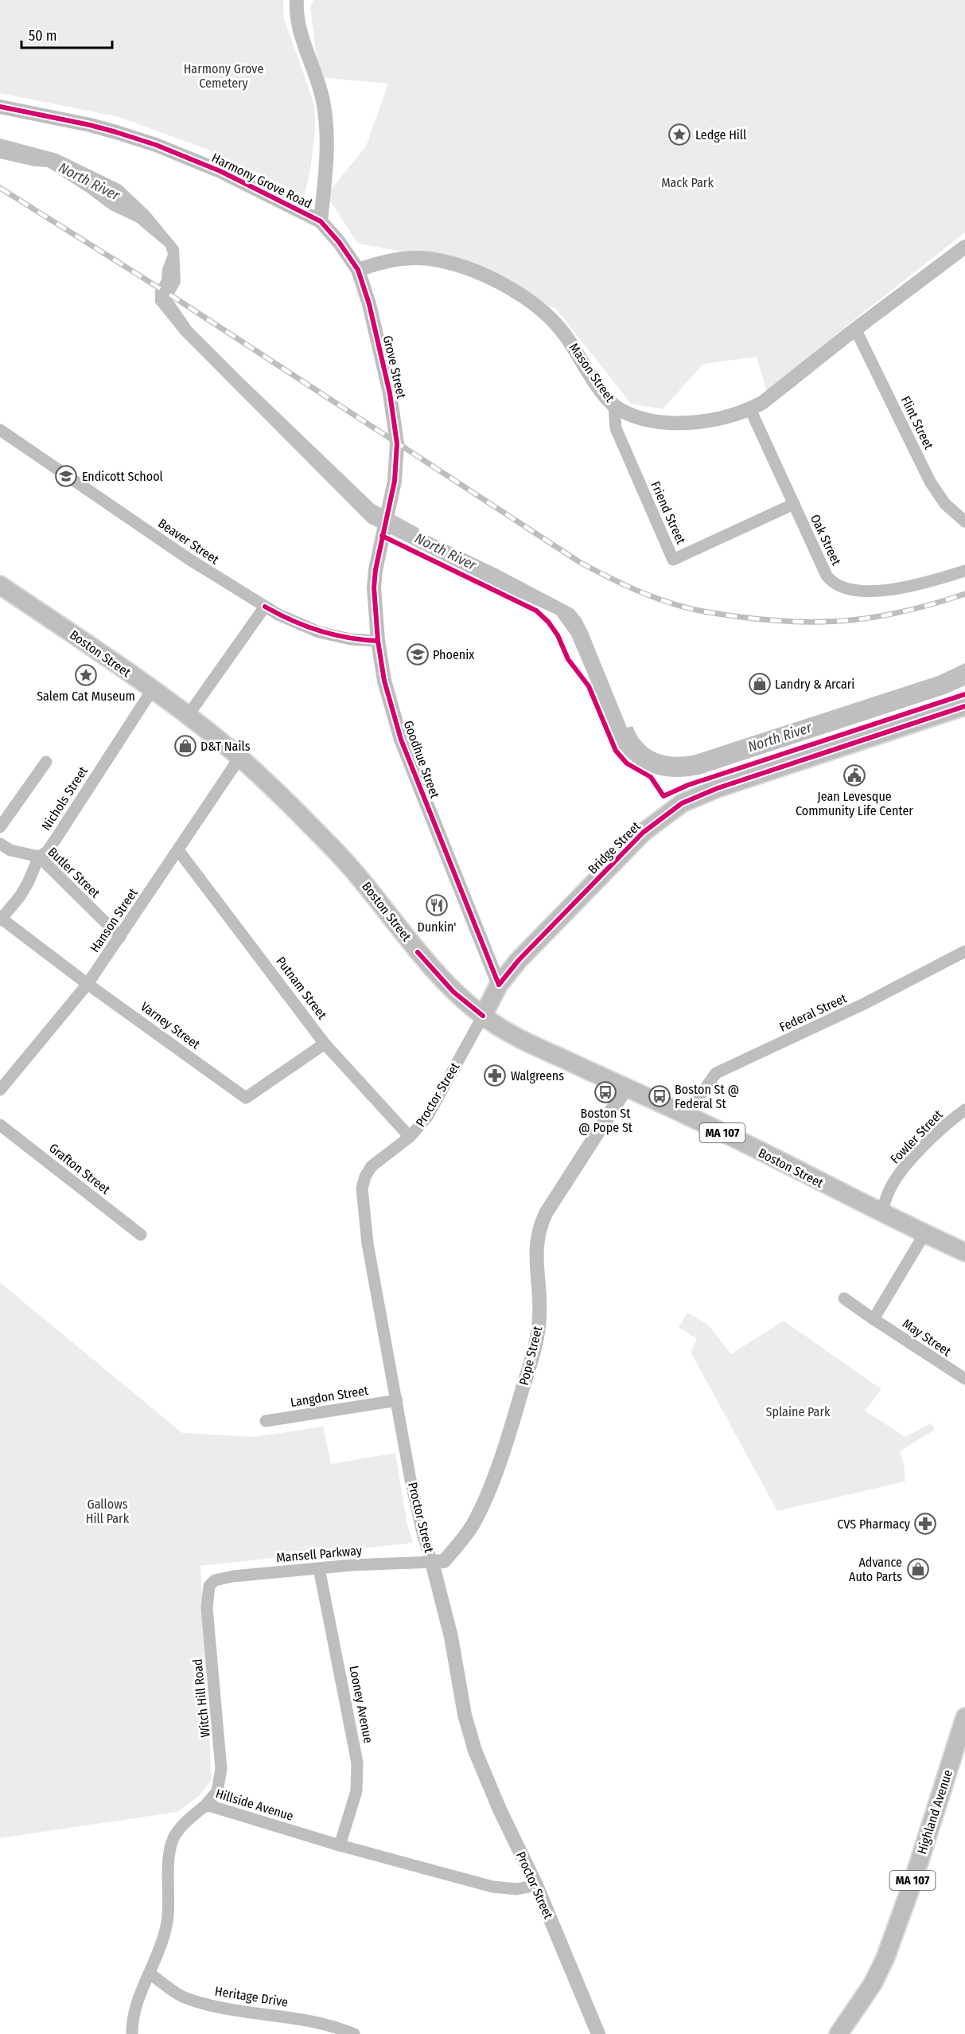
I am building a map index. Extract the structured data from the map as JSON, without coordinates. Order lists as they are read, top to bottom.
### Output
{
  "streets": {
    "main road": [
      "Boston Street",
      "Bridge Street",
      "MA 107",
      "Highland Avenue"
    ],
    "street": [
      "Harmony Grove Road",
      "Grove Street",
      "Mason Street",
      "Flint Street",
      "Friend Street",
      "Oak Street",
      "Beaver Street",
      "Goodhue Street",
      "Nichols Street",
      "Butler Street",
      "Hanson Street",
      "Putnam Street",
      "Federal Street",
      "Varney Street",
      "Proctor Street",
      "Fowler Street",
      "Grafton Street",
      "May Street",
      "Pope Street",
      "Langdon Street",
      "Mansell Parkway",
      "Witch Hill Road",
      "Looney Avenue",
      "Hillside Avenue",
      "Heritage Drive"
    ]
  },
  "crossings": [
    ["Harmony Grove Road", "Grove Street"],
    ["Grove Street", "Mason Street"],
    ["Grove Street", "Goodhue Street"],
    ["Mason Street", "Flint Street"],
    ["Mason Street", "Friend Street"],
    ["Mason Street", "Oak Street"],
    ["Friend Street", "Oak Street"],
    ["Beaver Street", "Goodhue Street"],
    ["Boston Street", "Nichols Street"],
    ["Boston Street", "Bridge Street"],
    ["Boston Street", "Hanson Street"],
    ["Boston Street", "Federal Street"],
    ["Boston Street", "Proctor Street"],
    ["Boston Street", "Fowler Street"],
    ["Boston Street", "Pope Street"],
    ["Goodhue Street", "Bridge Street"],
    ["Nichols Street", "Butler Street"],
    ["Nichols Street", "Varney Street"],
    ["Bridge Street", "Proctor Street"],
    ["Butler Street", "Hanson Street"],
    ["Hanson Street", "Putnam Street"],
    ["Hanson Street", "Varney Street"],
    ["Putnam Street", "Varney Street"],
    ["Putnam Street", "Proctor Street"],
    ["Proctor Street", "Pope Street"],
    ["Proctor Street", "Langdon Street"],
    ["Proctor Street", "Mansell Parkway"],
    ["Proctor Street", "Hillside Avenue"],
    ["Pope Street", "Mansell Parkway"],
    ["Mansell Parkway", "Witch Hill Road"],
    ["Mansell Parkway", "Looney Avenue"],
    ["Witch Hill Road", "Hillside Avenue"],
    ["Looney Avenue", "Hillside Avenue"],
    ["Hillside Avenue", "Heritage Drive"]
  ],
  "water": ["North River"],
  "parks": [
    "Harmony Grove Cemetery",
    "Mack Park",
    "Splaine Park",
    "Gallows Hill Park"
  ],
  "places": {
    "place": ["Ledge Hill", "Salem Cat Museum"],
    "school or university": ["Endicott School", "Phoenix"],
    "shop": ["Landry & Arcari", "D&T Nails", "Advance Auto Parts"],
    "public building": ["Jean Levesque Community Life Center"],
    "restaurant": ["Dunkin'"],
    "pharmacy": ["Walgreens", "CVS Pharmacy"],
    "bus stop": ["Boston St @ Pope St", "Boston St @ Federal St"]
  },
  "scale_bar": "50 m"
}
